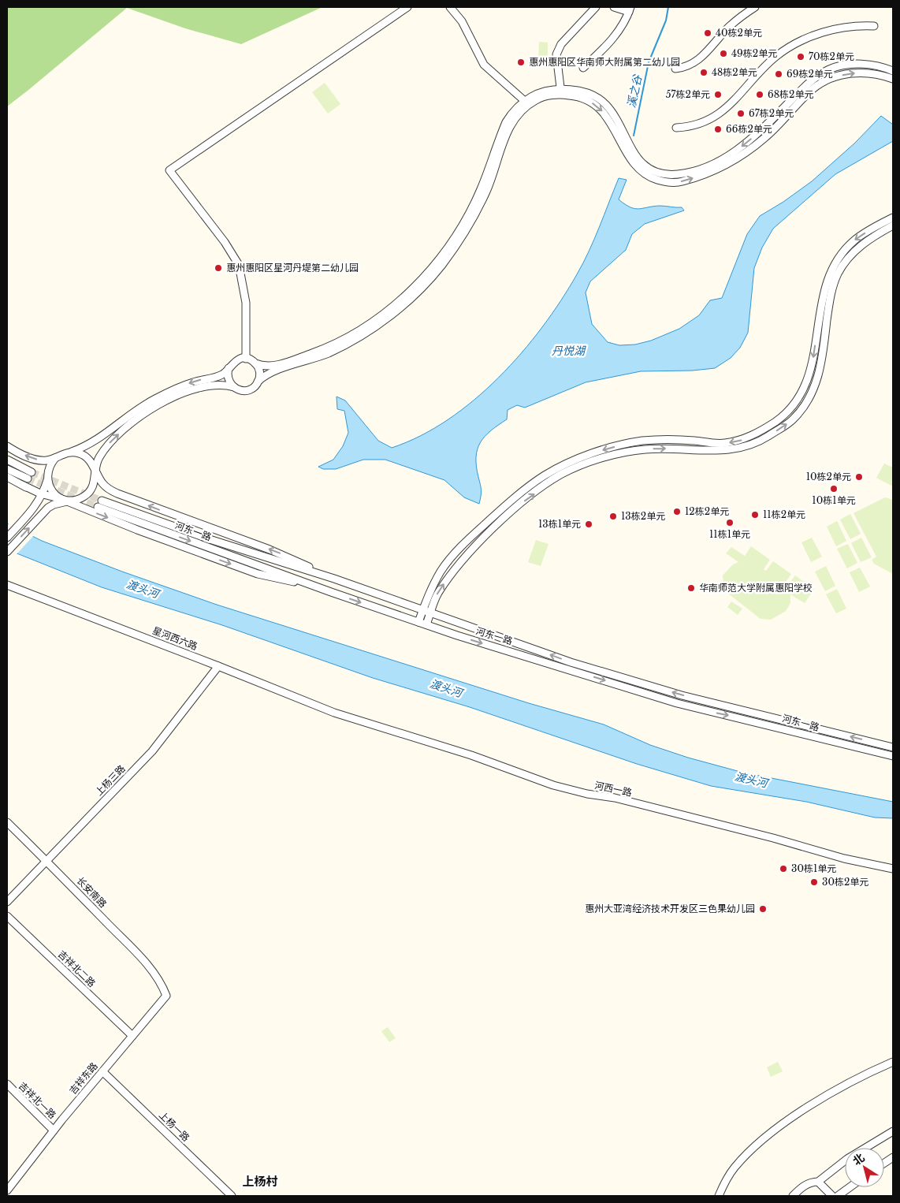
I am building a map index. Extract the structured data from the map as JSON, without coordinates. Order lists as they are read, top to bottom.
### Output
{
  "streets": {
    "street": [
      "河东一路",
      "星河西六路",
      "上杨三路",
      "河西一路",
      "长安南路",
      "吉祥北二路",
      "吉祥东路",
      "吉祥北一路",
      "上杨一路"
    ]
  },
  "crossings": [
    ["星河西六路", "上杨三路"],
    ["星河西六路", "河西一路"],
    ["上杨三路", "长安南路"],
    ["长安南路", "吉祥东路"],
    ["吉祥北二路", "吉祥东路"],
    ["吉祥东路", "吉祥北一路"],
    ["吉祥东路", "上杨一路"]
  ],
  "districts": ["上杨村"],
  "water": ["溪之谷", "丹悦湖", "渡头河"],
  "places": [
    "40栋2单元",
    "49栋2单元",
    "70栋2单元",
    "惠州惠阳区华南师大附属第二幼儿园",
    "48栋2单元",
    "69栋2单元",
    "57栋2单元",
    "68栋2单元",
    "67栋2单元",
    "66栋2单元",
    "惠州惠阳区星河丹堤第二幼儿园",
    "10栋2单元",
    "10栋1单元",
    "12栋2单元",
    "11栋2单元",
    "13栋2单元",
    "11栋1单元",
    "13栋1单元",
    "华南师范大学附属惠阳学校",
    "30栋1单元",
    "30栋2单元",
    "惠州大亚湾经济技术开发区三色果幼儿园"
  ],
  "north": "top left"
}
